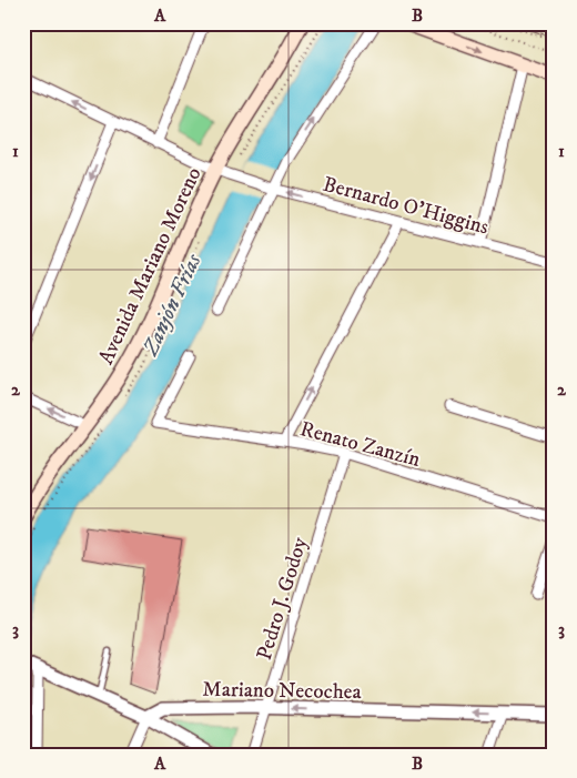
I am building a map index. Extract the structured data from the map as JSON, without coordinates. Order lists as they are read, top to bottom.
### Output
{
  "streets": {
    "main road": ["Avenida Mariano Moreno"],
    "street": [
      "Bernardo O'Higgins",
      "Renato Zanzín",
      "Pedro J. Godoy",
      "Mariano Necochea"
    ]
  },
  "crossings": [
    ["Bernardo O'Higgins", "Avenida Mariano Moreno"],
    ["Renato Zanzín", "Pedro J. Godoy"],
    ["Pedro J. Godoy", "Mariano Necochea"]
  ],
  "one_way": ["Bernardo O'Higgins", "Mariano Necochea"],
  "water": ["Zanjón Frías"],
  "grid": {
    "columns": ["A", "B"],
    "rows": ["1", "2", "3"]
  }
}
